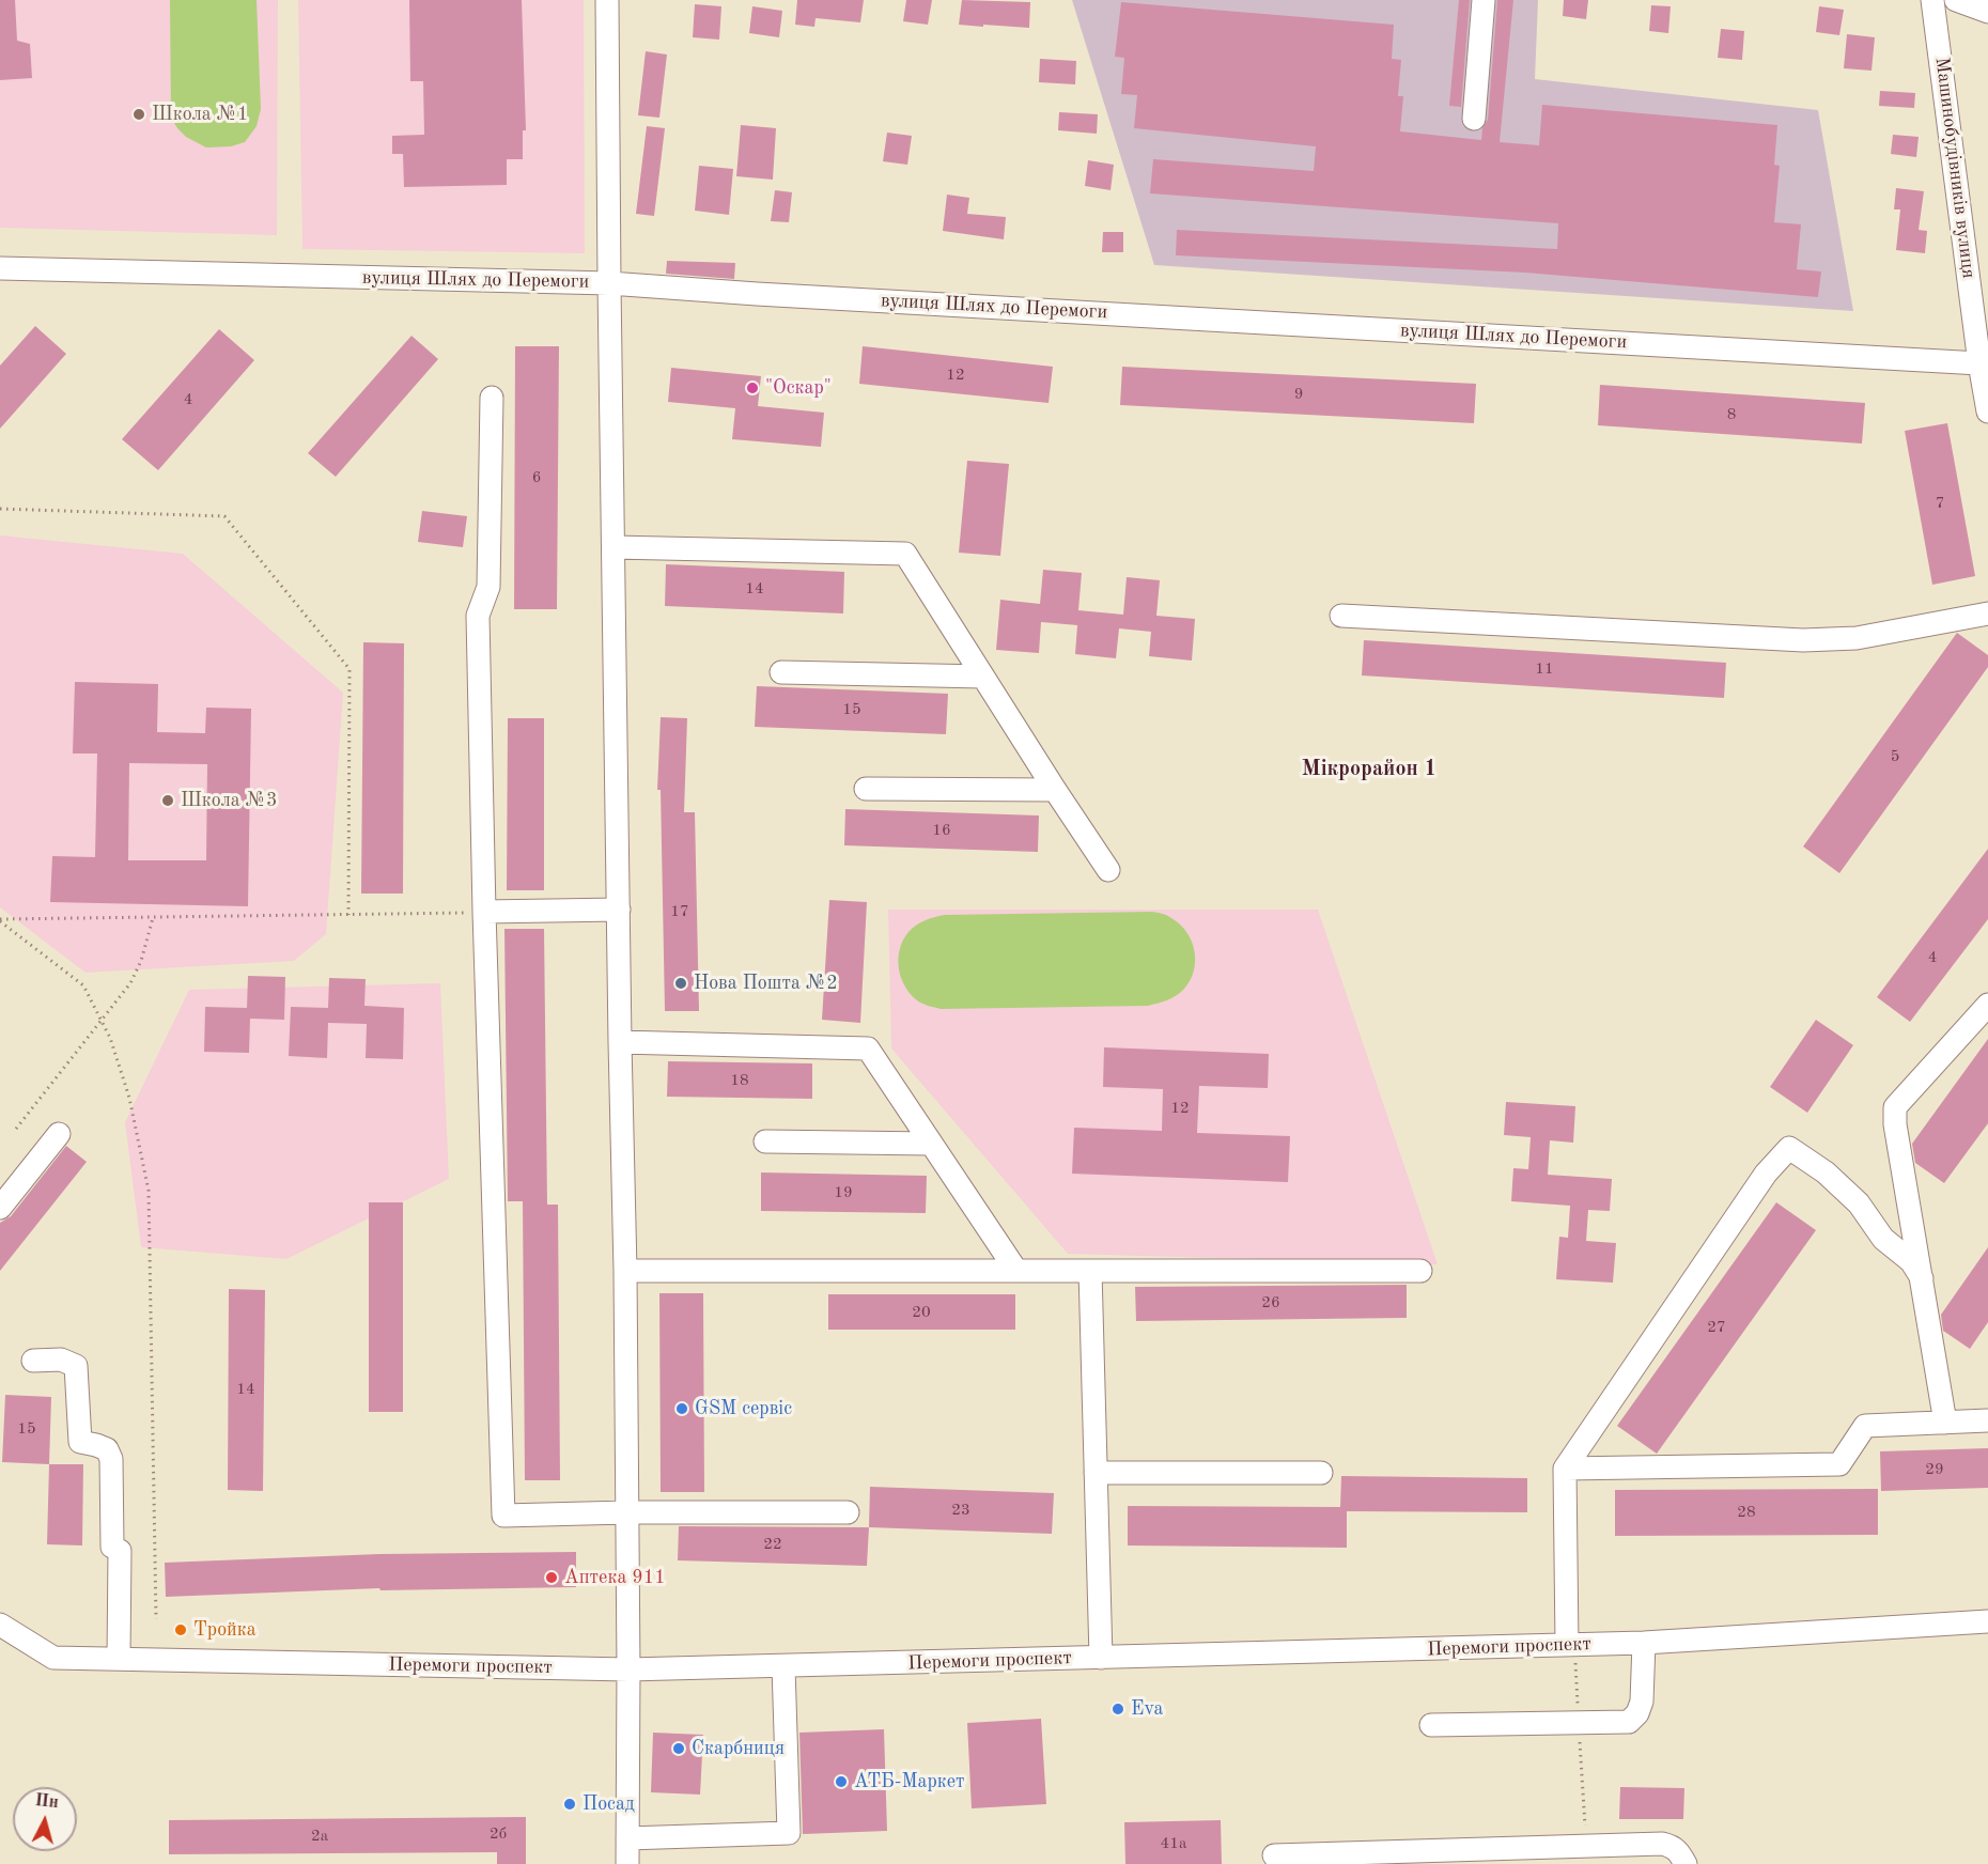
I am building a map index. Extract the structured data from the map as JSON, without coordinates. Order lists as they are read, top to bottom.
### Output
{
  "streets": {
    "street": ["Машинобудівників вулиця", "вулиця Шлях до Перемоги", "Перемоги проспект"]
  },
  "crossings": [
    ["Машинобудівників вулиця", "вулиця Шлях до Перемоги"]
  ],
  "districts": ["Мікрорайон 1"],
  "places": [
    "Школа №1",
    "\"Оскар\"",
    "Школа №3",
    "Нова Пошта №2",
    "GSM сервіс",
    "Аптека 911",
    "Тройка",
    "Eva",
    "Скарбниця",
    "АТБ-Маркет",
    "Посад"
  ],
  "house_numbers": [
    "12",
    "9",
    "4",
    "8",
    "6",
    "7",
    "14",
    "11",
    "15",
    "5",
    "16",
    "17",
    "4",
    "18",
    "12",
    "19",
    "26",
    "20",
    "27",
    "14",
    "15",
    "29",
    "23",
    "28",
    "22",
    "2б",
    "2а",
    "41а"
  ],
  "north": "top"
}
